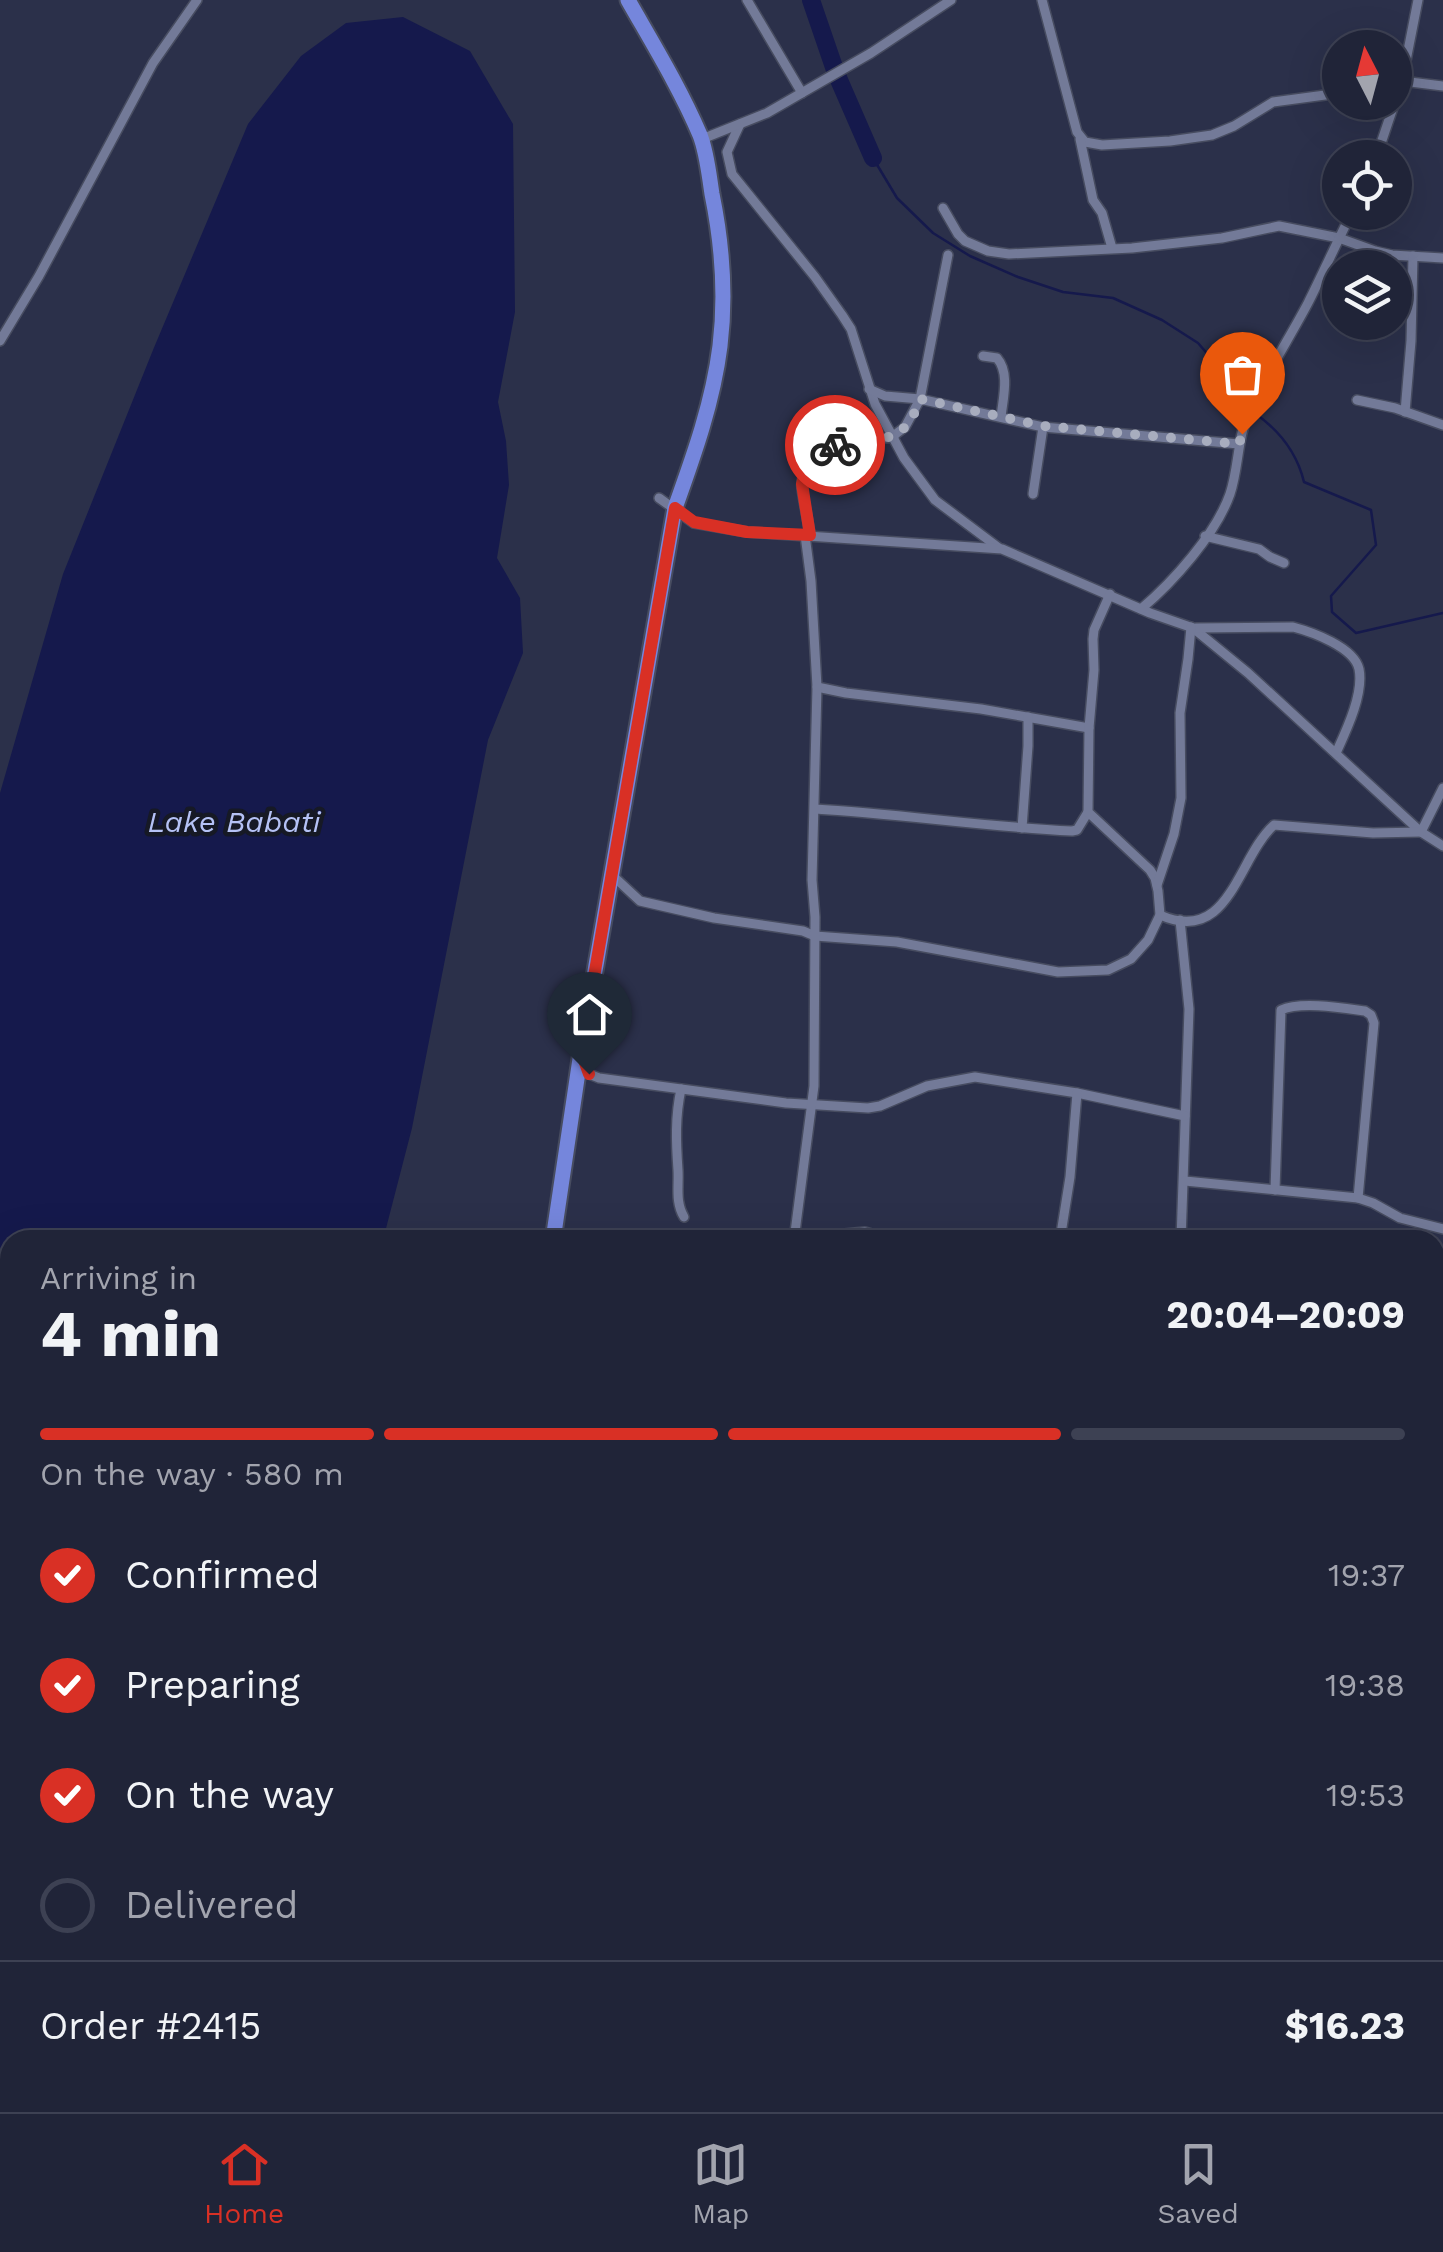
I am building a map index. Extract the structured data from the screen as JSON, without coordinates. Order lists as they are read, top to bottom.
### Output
{
  "water": ["Lake Babati"],
  "north": "top",
  "page": {
    "heading": ["4 min", "Arriving in", "20:04–20:09"],
    "panel": ["Order #2415", "$16.23"],
    "bar": "On the way · 580 m",
    "list": [
      ["Confirmed", "19:37"],
      ["Preparing", "19:38"],
      ["On the way", "19:53"],
      "Delivered"
    ],
    "tabs": ["Home", "Map", "Saved"]
  }
}
